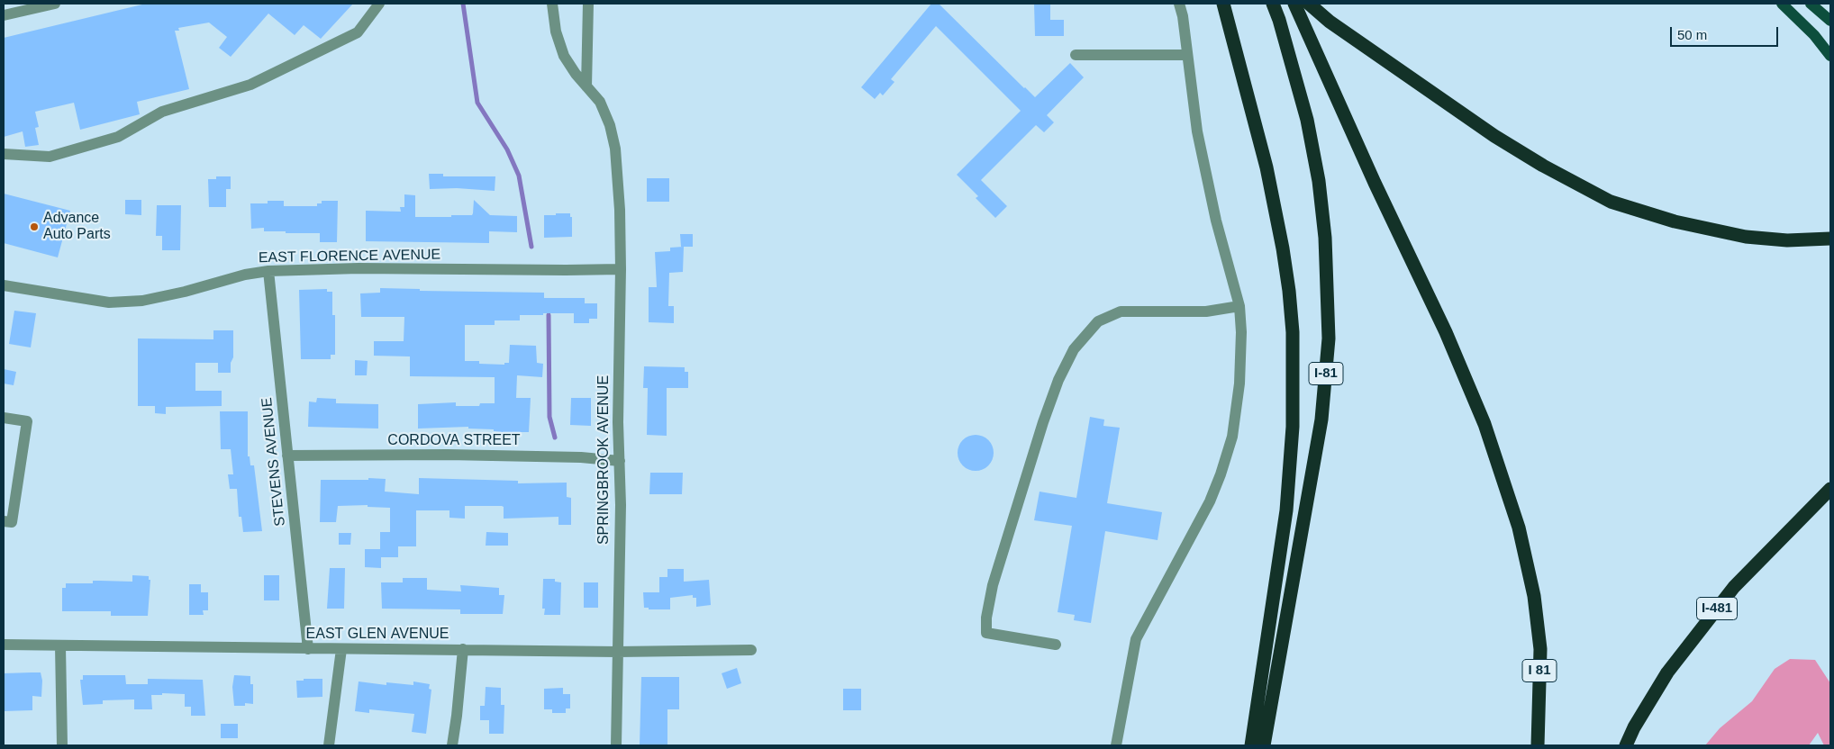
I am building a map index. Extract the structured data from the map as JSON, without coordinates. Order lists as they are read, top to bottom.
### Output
{
  "streets": {
    "highway": ["I-81", "I-481", "I 81"],
    "street": [
      "EAST FLORENCE AVENUE",
      "CORDOVA STREET",
      "SPRINGBROOK AVENUE",
      "STEVENS AVENUE",
      "EAST GLEN AVENUE"
    ]
  },
  "crossings": [
    ["EAST FLORENCE AVENUE", "SPRINGBROOK AVENUE"],
    ["EAST FLORENCE AVENUE", "STEVENS AVENUE"],
    ["CORDOVA STREET", "SPRINGBROOK AVENUE"],
    ["CORDOVA STREET", "STEVENS AVENUE"],
    ["SPRINGBROOK AVENUE", "EAST GLEN AVENUE"],
    ["STEVENS AVENUE", "EAST GLEN AVENUE"]
  ],
  "places": ["Advance Auto Parts"],
  "scale_bar": "50 m"
}
